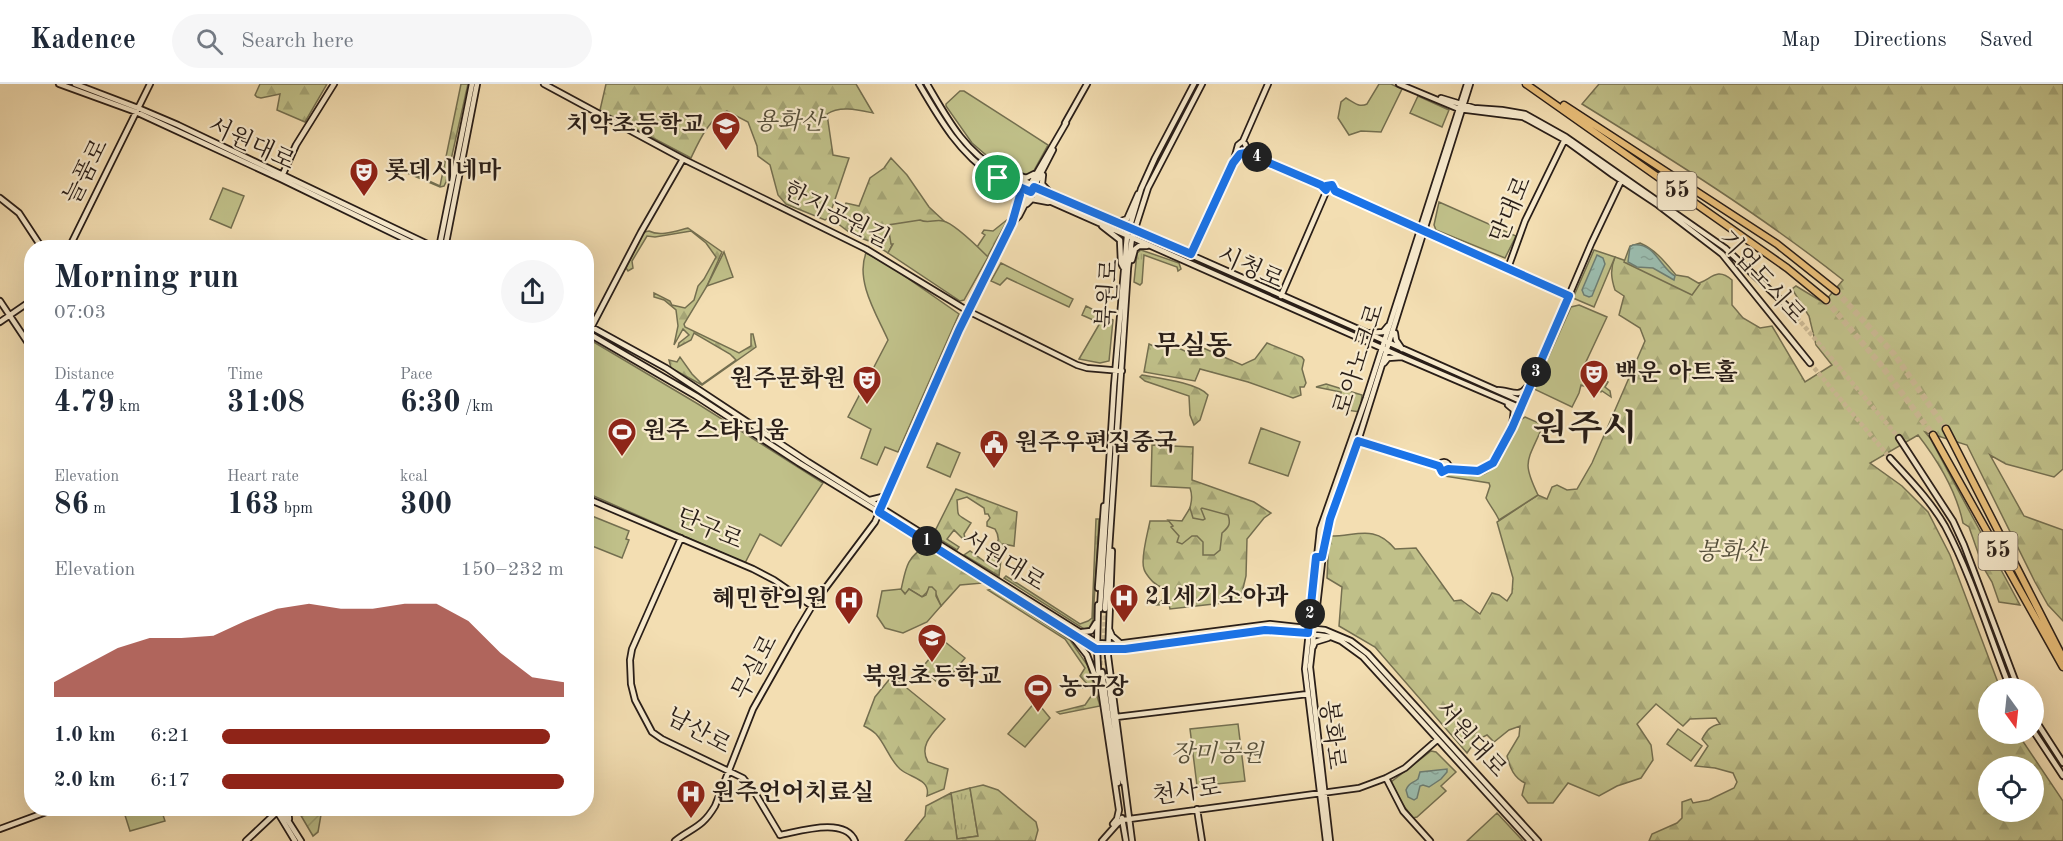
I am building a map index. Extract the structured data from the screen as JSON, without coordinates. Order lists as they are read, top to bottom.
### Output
{
  "streets": {
    "highway": ["55"],
    "street": [
      "서원대로",
      "늘품로",
      "만대로",
      "한지공원길",
      "시청로",
      "기업도시로",
      "북원로",
      "로아노크로",
      "단구로",
      "무실로",
      "남산로",
      "봉화로",
      "천사로"
    ]
  },
  "crossings": [
    ["서원대로", "늘품로"],
    ["서원대로", "북원로"],
    ["서원대로", "로아노크로"],
    ["서원대로", "무실로"],
    ["서원대로", "봉화로"],
    ["서원대로", "천사로"],
    ["한지공원길", "북원로"],
    ["한지공원길", "무실로"],
    ["시청로", "북원로"],
    ["시청로", "로아노크로"],
    ["시청로", "무실로"],
    ["북원로", "천사로"],
    ["로아노크로", "봉화로"],
    ["단구로", "무실로"],
    ["단구로", "남산로"],
    ["무실로", "남산로"],
    ["봉화로", "천사로"]
  ],
  "districts": ["무실동", "원주시"],
  "parks": ["용화산", "봉화산", "장미공원"],
  "places": {
    "school or university": ["치악초등학교", "북원초등학교"],
    "theatre": ["롯데시네마", "백운 아트홀", "원주문화원"],
    "sports": ["원주 스타디움", "농구장"],
    "public building": ["원주우편집중국"],
    "hospital": ["21세기소아과", "혜민한의원", "원주언어치료실"]
  },
  "north": "bottom",
  "page": {
    "header": "Kadence",
    "search": "Search here",
    "nav": ["Map", "Directions", "Saved"],
    "pins": [
      "4",
      "3",
      "1",
      "2"
    ],
    "heading": ["Morning run", "07:03"],
    "stats": [
      ["Distance", "4.79 km"],
      ["Time", "31:08"],
      ["Pace", "6:30 /km"],
      ["Elevation", "86 m"],
      ["Heart rate", "163 bpm"],
      ["kcal", "300"]
    ],
    "chart": ["Elevation", "150–232 m"],
    "list": [
      {
        "name": "1.0 km",
        "note": "6:21"
      },
      {
        "name": "2.0 km",
        "note": "6:17"
      }
    ]
  }
}
